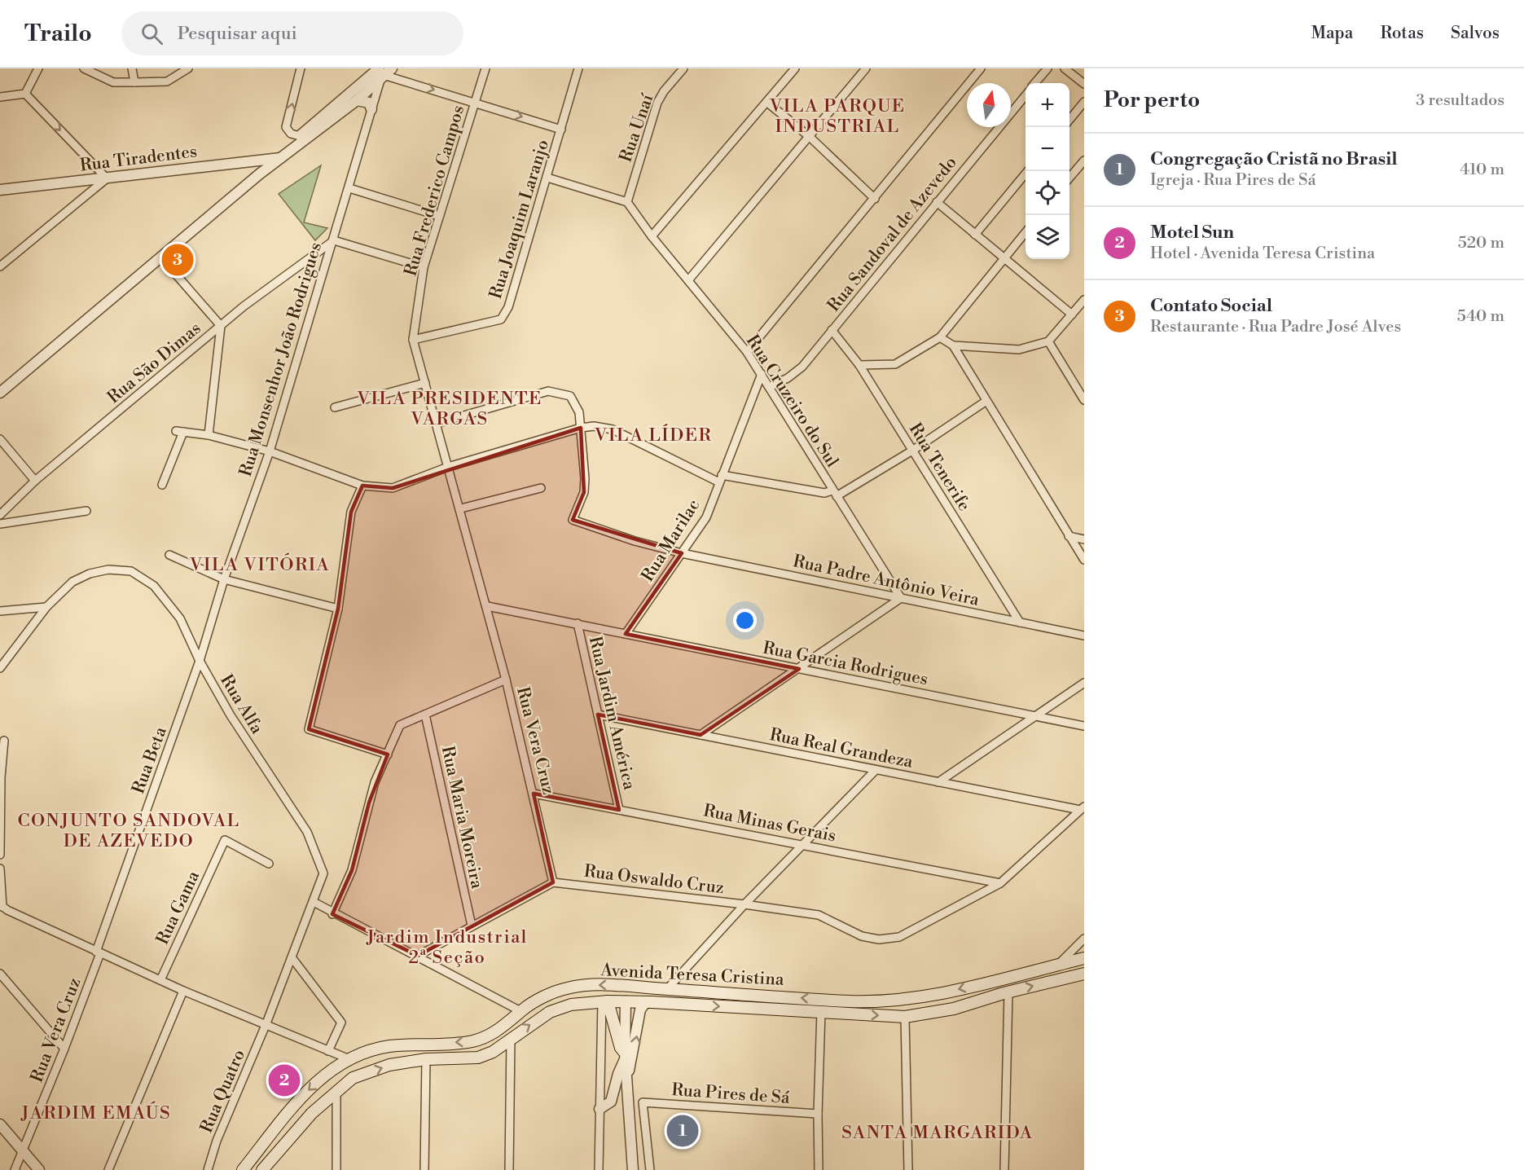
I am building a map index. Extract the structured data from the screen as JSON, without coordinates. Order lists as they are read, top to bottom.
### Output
{
  "streets": {
    "main road": ["Avenida Teresa Cristina"],
    "street": [
      "Rua Unaí",
      "Rua Tiradentes",
      "Rua Frederico Campos",
      "Rua Joaquim Laranjo",
      "Rua Sandoval de Azevedo",
      "Rua Monsenhor João Rodrigues",
      "Rua São Dimas",
      "Rua Cruzeiro do Sul",
      "Rua Tenerife",
      "Rua Marilac",
      "Rua Padre Antônio Veira",
      "Rua Garcia Rodrigues",
      "Rua Alfa",
      "Rua Jardim América",
      "Rua Vera Cruz",
      "Rua Real Grandeza",
      "Rua Beta",
      "Rua Maria Moreira",
      "Rua Minas Gerais",
      "Rua Oswaldo Cruz",
      "Rua Gama",
      "Rua Quatro",
      "Rua Pires de Sá"
    ]
  },
  "crossings": [
    ["Rua Unaí", "Rua Cruzeiro do Sul"],
    ["Rua Frederico Campos", "Rua Joaquim Laranjo"],
    ["Rua Frederico Campos", "Rua Garcia Rodrigues"],
    ["Rua Frederico Campos", "Rua Vera Cruz"],
    ["Rua Sandoval de Azevedo", "Rua Cruzeiro do Sul"],
    ["Rua Sandoval de Azevedo", "Rua Tenerife"],
    ["Rua Monsenhor João Rodrigues", "Rua São Dimas"],
    ["Rua Monsenhor João Rodrigues", "Rua Alfa"],
    ["Rua Monsenhor João Rodrigues", "Rua Beta"],
    ["Rua Cruzeiro do Sul", "Rua Marilac"],
    ["Rua Cruzeiro do Sul", "Rua Padre Antônio Veira"],
    ["Rua Tenerife", "Rua Padre Antônio Veira"],
    ["Rua Marilac", "Rua Padre Antônio Veira"],
    ["Rua Marilac", "Rua Garcia Rodrigues"],
    ["Rua Garcia Rodrigues", "Rua Jardim América"],
    ["Rua Garcia Rodrigues", "Rua Vera Cruz"],
    ["Rua Alfa", "Rua Beta"],
    ["Rua Alfa", "Rua Quatro"],
    ["Rua Jardim América", "Rua Real Grandeza"],
    ["Rua Jardim América", "Rua Minas Gerais"],
    ["Rua Vera Cruz", "Rua Beta"],
    ["Rua Vera Cruz", "Rua Minas Gerais"],
    ["Rua Vera Cruz", "Rua Oswaldo Cruz"],
    ["Rua Minas Gerais", "Rua Oswaldo Cruz"]
  ],
  "districts": [
    "VILA PARQUE INDUSTRIAL",
    "VILA PRESIDENTE VARGAS",
    "VILA LÍDER",
    "VILA VITÓRIA",
    "CONJUNTO SANDOVAL DE AZEVEDO",
    "Jardim Industrial 2ª Seção",
    "JARDIM EMAÚS",
    "SANTA MARGARIDA"
  ],
  "north": "top",
  "page": {
    "header": "Trailo",
    "search": "Pesquisar aqui",
    "nav": ["Mapa", "Rotas", "Salvos"],
    "heading": ["Por perto", "3 resultados"],
    "map_buttons": ["+", "−"],
    "list": [
      {
        "mark": "1",
        "name": "Congregação Cristã no Brasil",
        "note": "Igreja · Rua Pires de Sá",
        "value": "410 m"
      },
      {
        "mark": "2",
        "name": "Motel Sun",
        "note": "Hotel · Avenida Teresa Cristina",
        "value": "520 m"
      },
      {
        "mark": "3",
        "name": "Contato Social",
        "note": "Restaurante · Rua Padre José Alves",
        "value": "540 m"
      }
    ],
    "pins": ["3", "2", "1"]
  }
}
